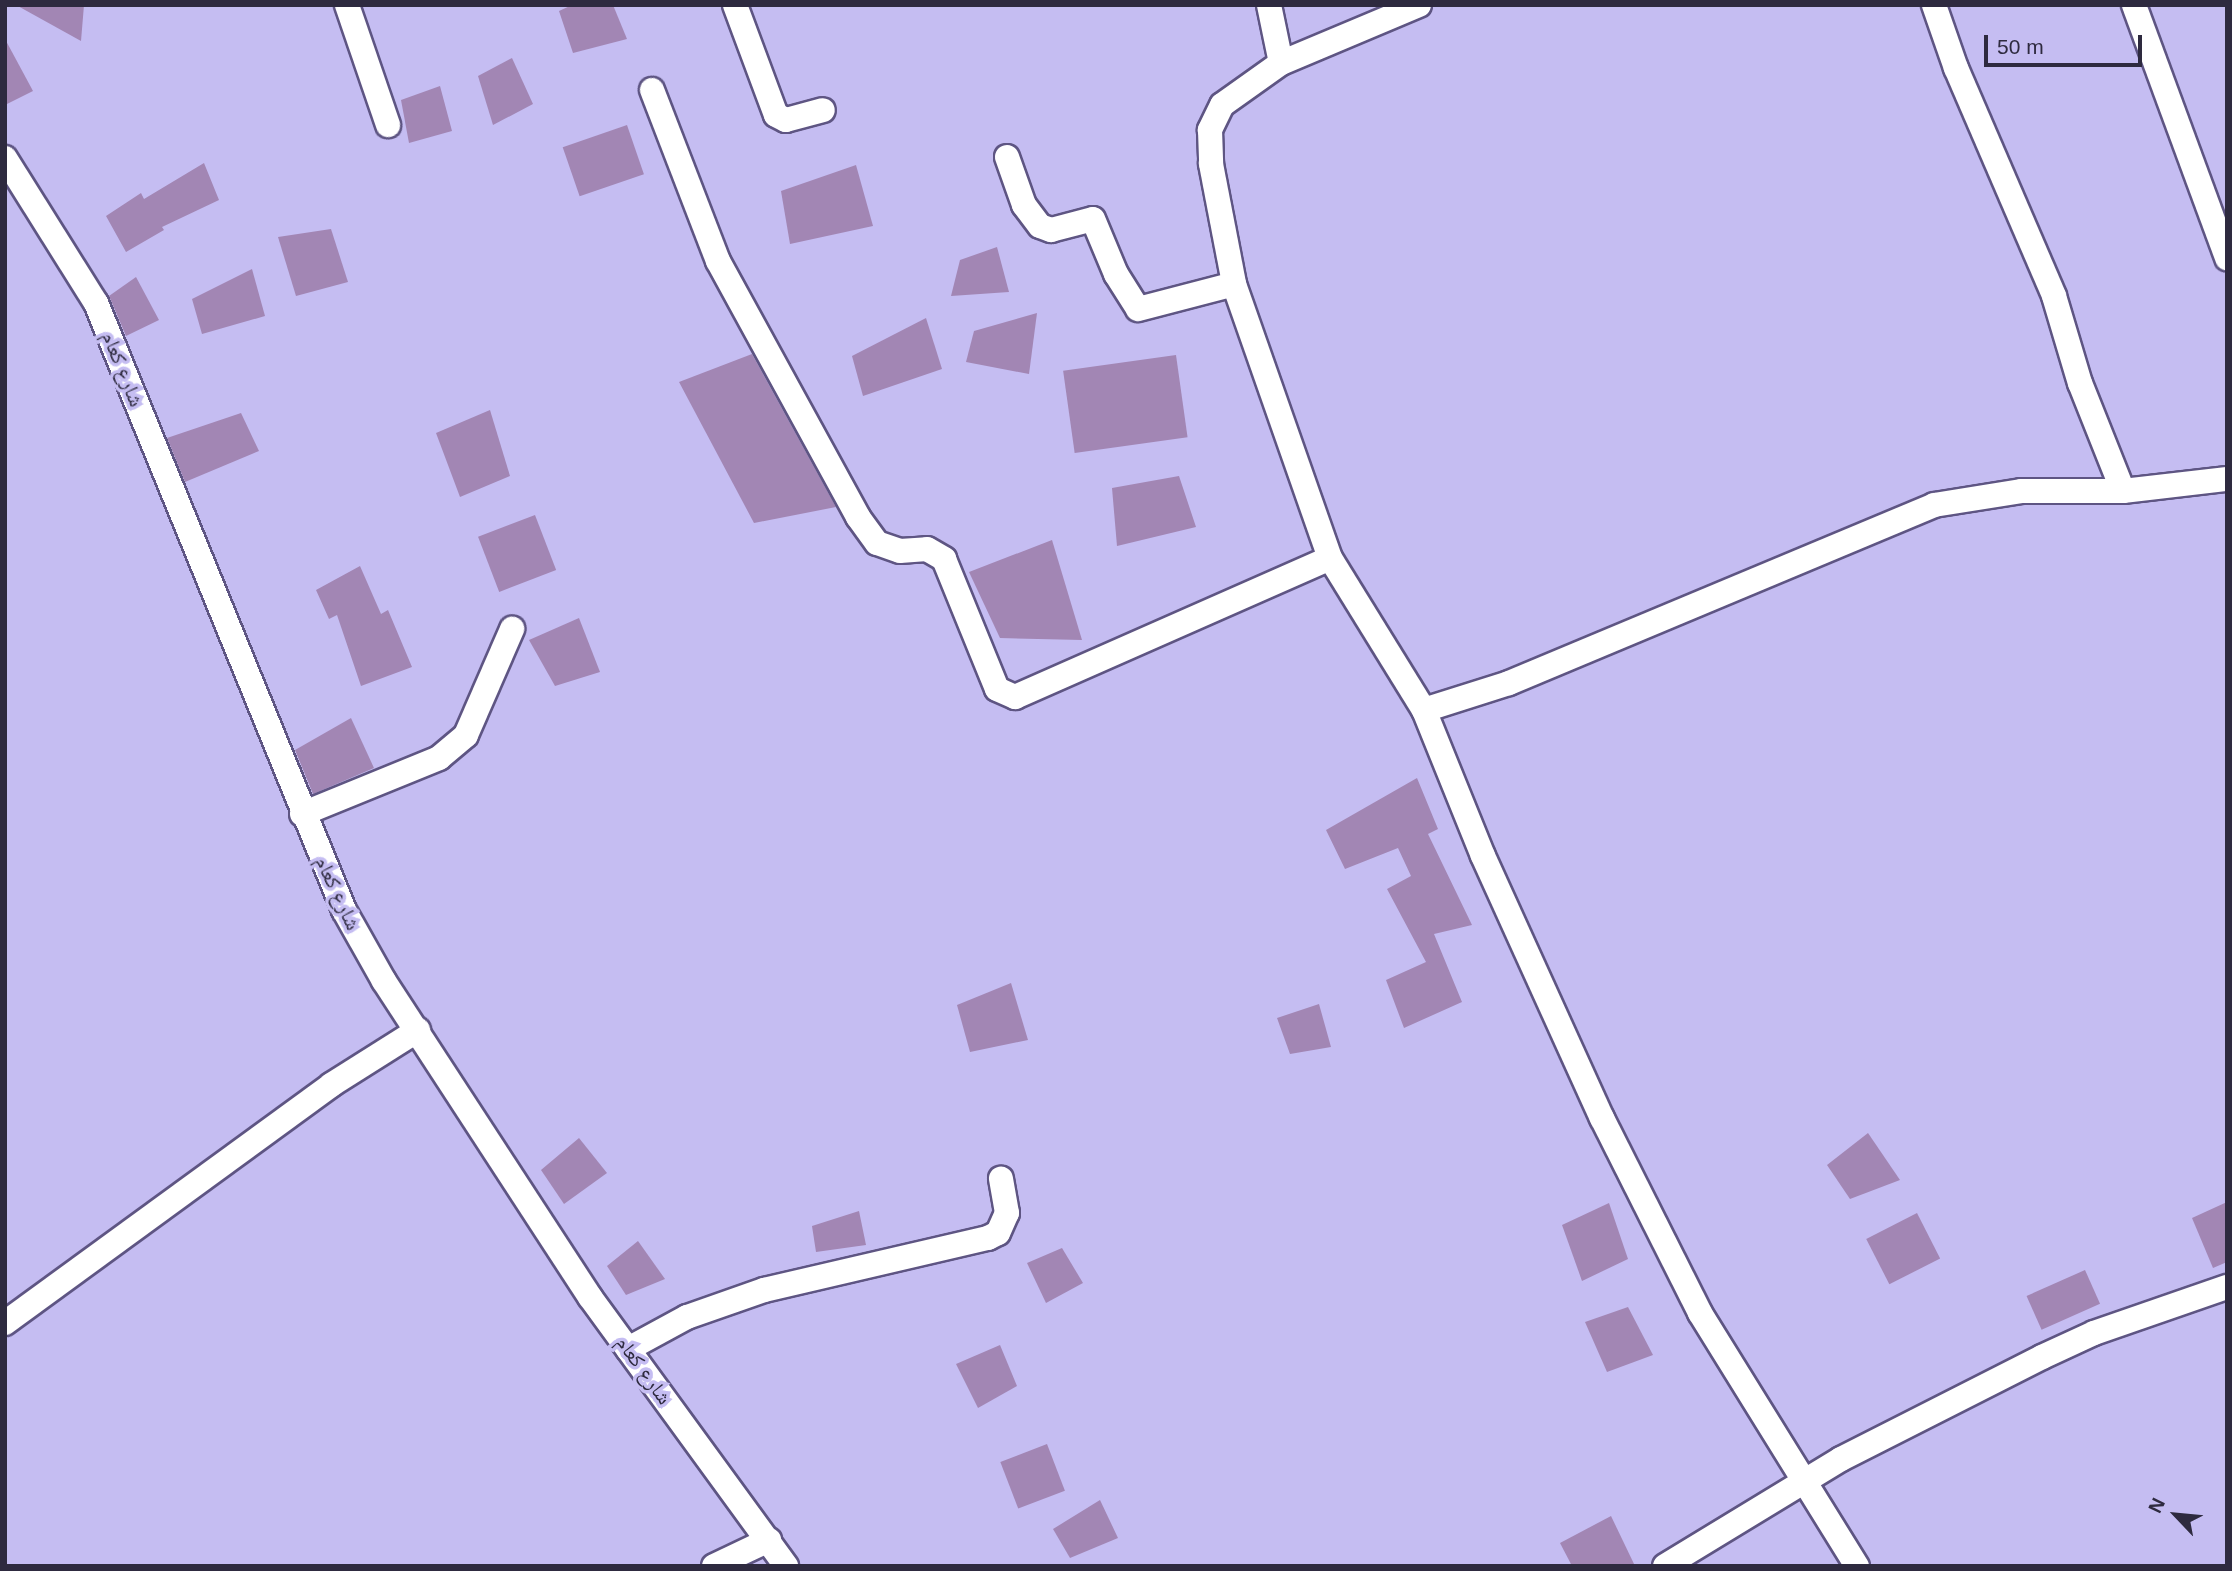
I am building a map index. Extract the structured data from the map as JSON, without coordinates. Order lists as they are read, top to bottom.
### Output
{
  "streets": {
    "street": ["شارع كعام"]
  },
  "scale_bar": "50 m",
  "north": "top left"
}
